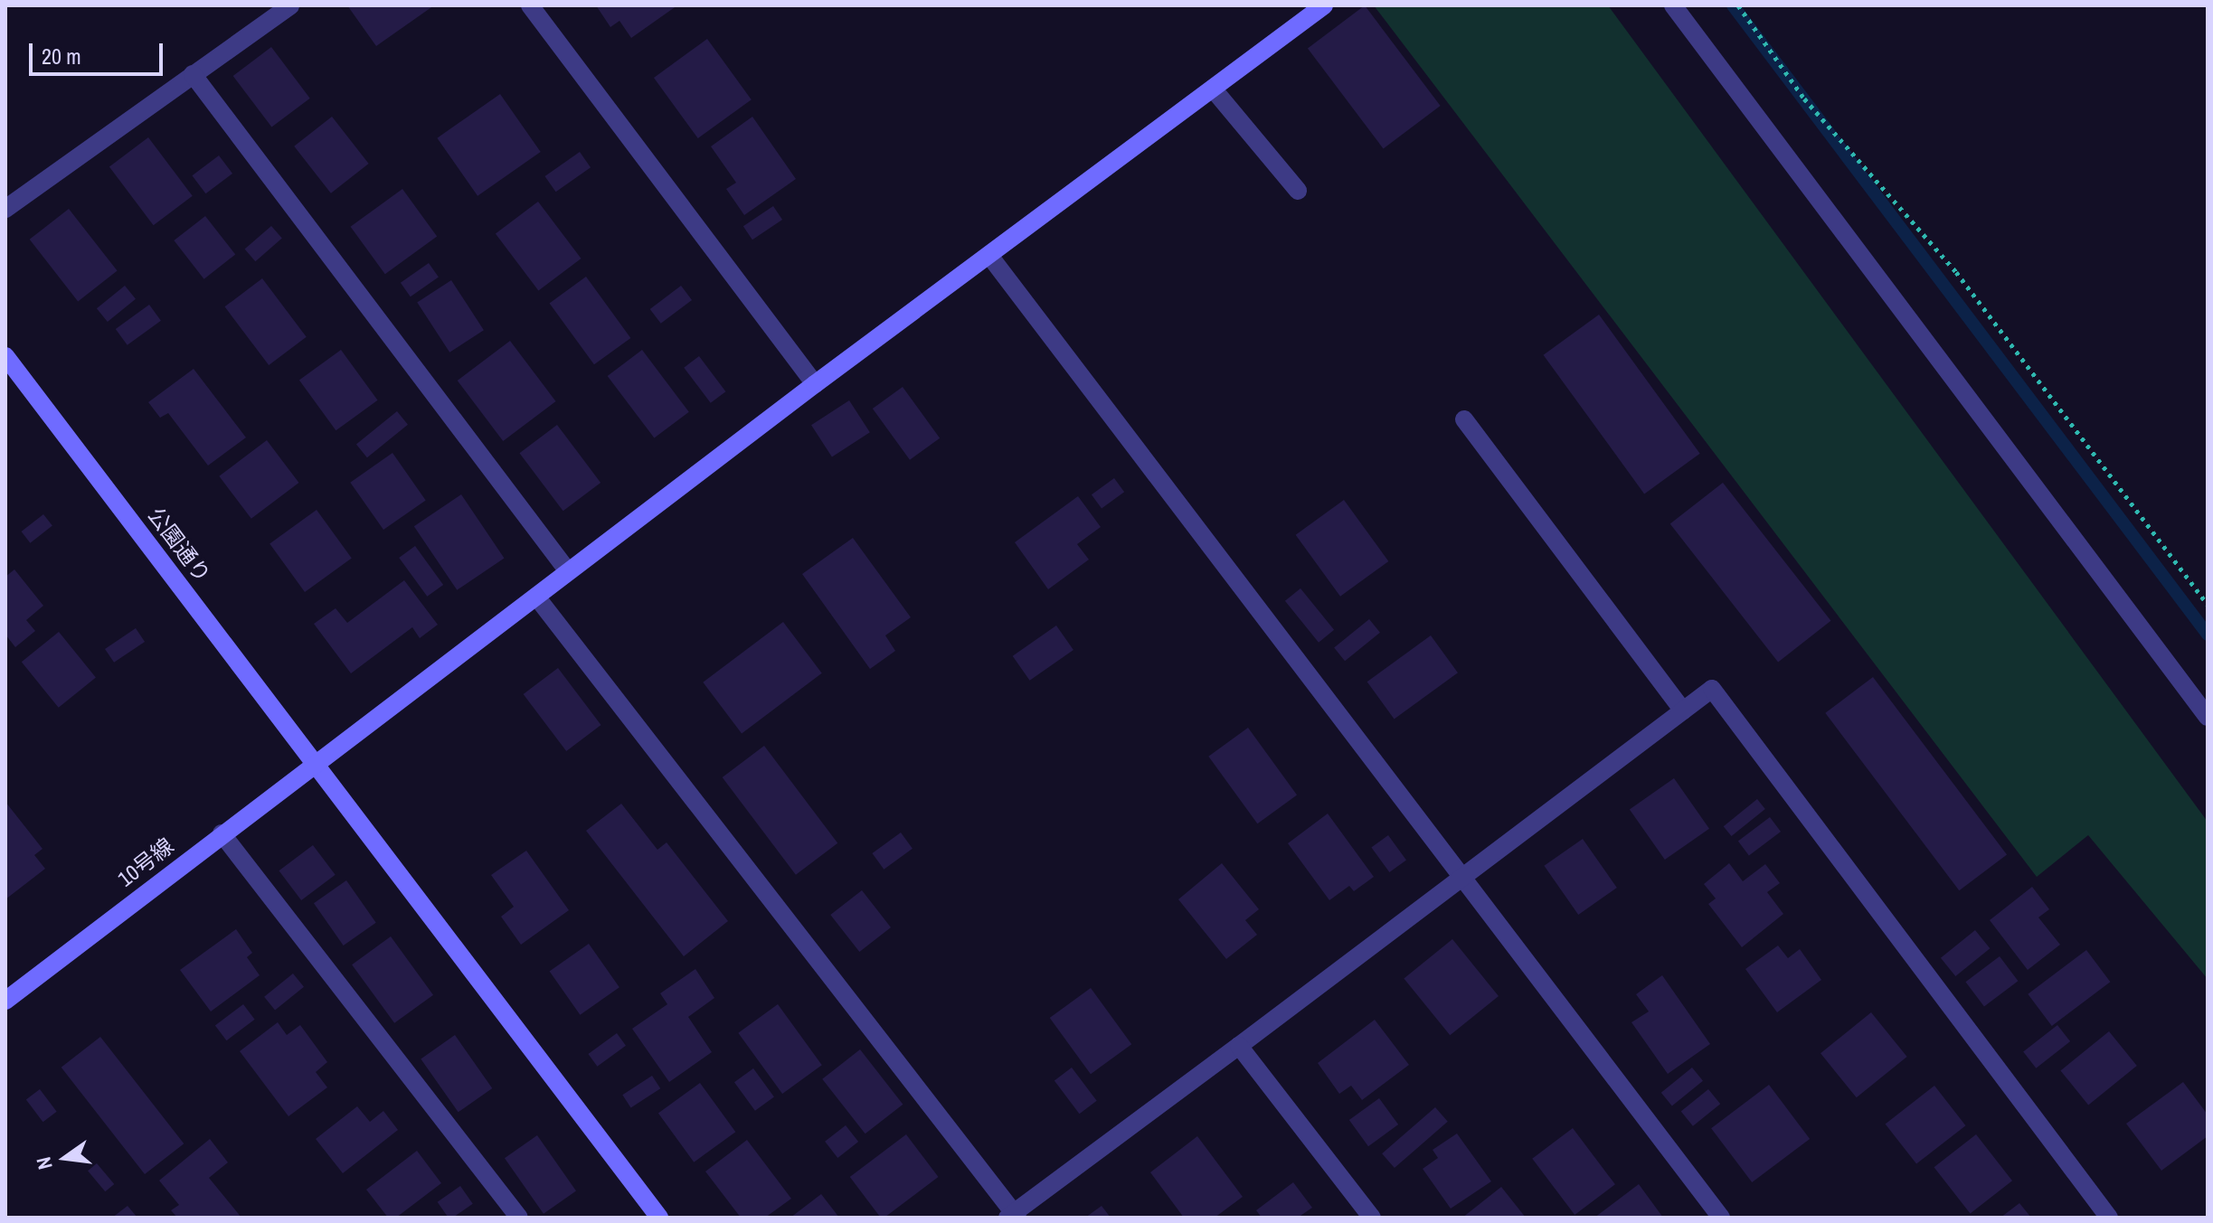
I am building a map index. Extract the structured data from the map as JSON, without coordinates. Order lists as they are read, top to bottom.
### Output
{
  "streets": {
    "street": ["公園通り", "10号線"]
  },
  "crossings": [
    ["公園通り", "10号線"]
  ],
  "scale_bar": "20 m",
  "north": "left"
}
